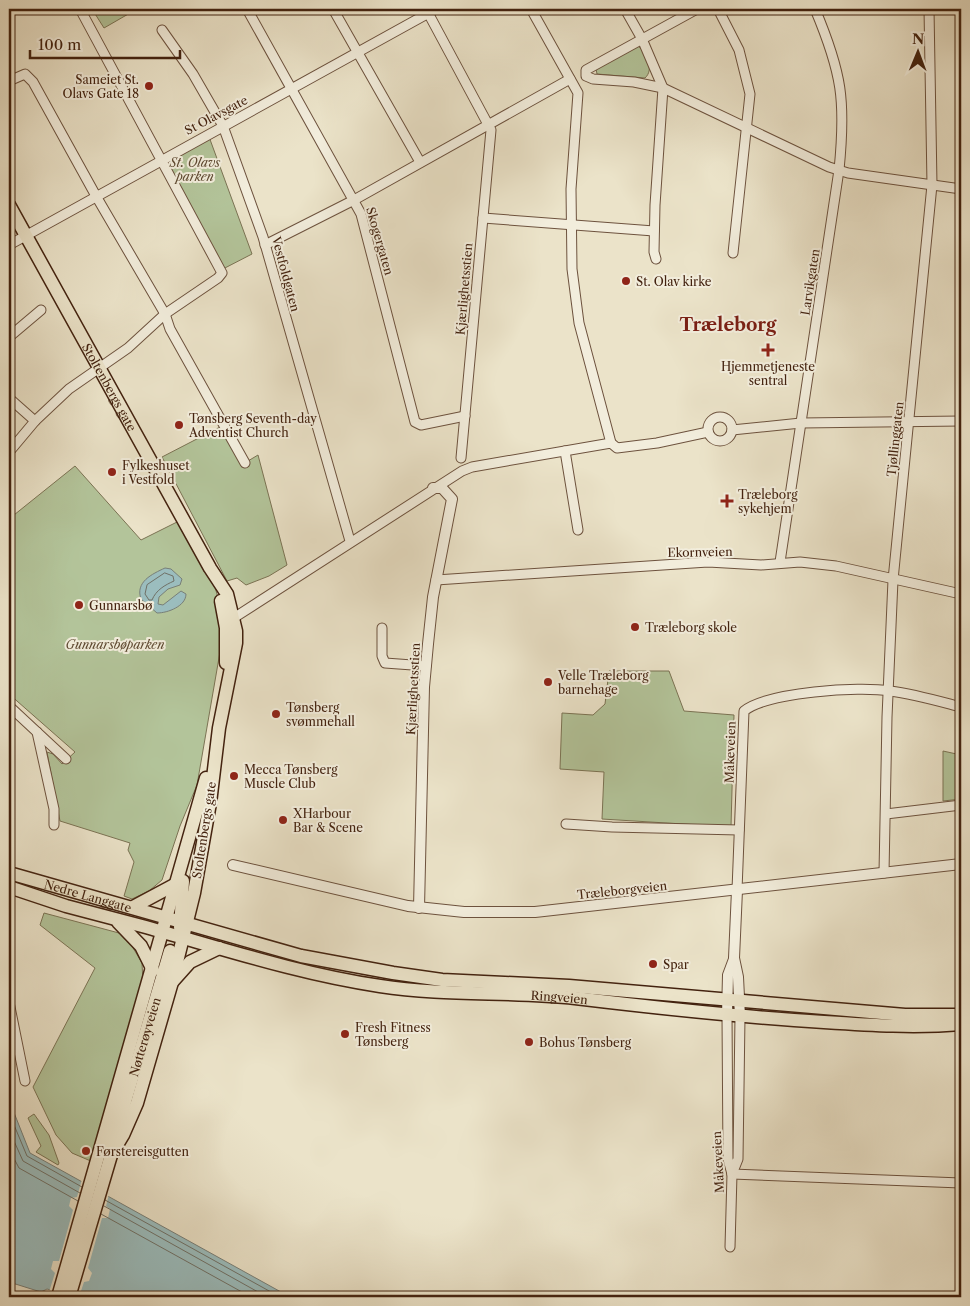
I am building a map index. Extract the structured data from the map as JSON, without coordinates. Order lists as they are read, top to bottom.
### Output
{
  "streets": {
    "main road": [
      "Stoltenbergs gate",
      "Nedre Langgate",
      "Ringveien",
      "Nøtterøyveien"
    ],
    "street": [
      "St Olavsgate",
      "Skogergaten",
      "Vestfoldgaten",
      "Larvikgaten",
      "Kjærlighetsstien",
      "Tjøllinggaten",
      "Ekornveien",
      "Måkeveien",
      "Træleborgveien"
    ]
  },
  "crossings": [
    ["St Olavsgate", "Skogergaten"],
    ["St Olavsgate", "Vestfoldgaten"],
    ["St Olavsgate", "Stoltenbergs gate"],
    ["Skogergaten", "Kjærlighetsstien"],
    ["Larvikgaten", "Ekornveien"],
    ["Kjærlighetsstien", "Ekornveien"],
    ["Kjærlighetsstien", "Træleborgveien"],
    ["Stoltenbergs gate", "Nedre Langgate"],
    ["Stoltenbergs gate", "Ringveien"],
    ["Stoltenbergs gate", "Nøtterøyveien"],
    ["Tjøllinggaten", "Ekornveien"],
    ["Tjøllinggaten", "Måkeveien"],
    ["Tjøllinggaten", "Træleborgveien"],
    ["Måkeveien", "Træleborgveien"],
    ["Måkeveien", "Ringveien"],
    ["Nedre Langgate", "Ringveien"],
    ["Nedre Langgate", "Nøtterøyveien"],
    ["Ringveien", "Nøtterøyveien"]
  ],
  "districts": ["Træleborg"],
  "parks": ["St. Olavs parken", "Gunnarsbøparken"],
  "places": {
    "other": [
      "Sameiet St. Olavs Gate 18",
      "St. Olav kirke",
      "Tønsberg Seventh-day Adventist Church",
      "Fylkeshuset i Vestfold",
      "Gunnarsbø",
      "Træleborg skole",
      "Velle Træleborg barnehage",
      "Tønsberg svømmehall",
      "Mecca Tønsberg Muscle Club",
      "XHarbour Bar & Scene",
      "Spar",
      "Fresh Fitness Tønsberg",
      "Bohus Tønsberg",
      "Førstereisgutten"
    ],
    "health": ["Hjemmetjeneste sentral", "Træleborg sykehjem"]
  },
  "scale_bar": "100 m",
  "north": "top"
}
